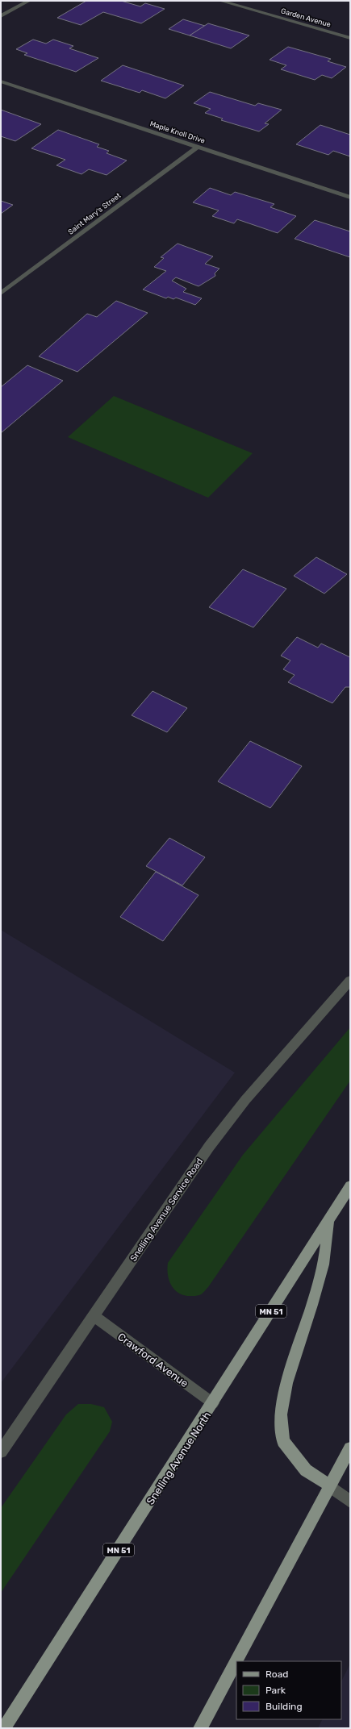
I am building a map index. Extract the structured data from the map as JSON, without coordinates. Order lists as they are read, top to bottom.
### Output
{
  "streets": {
    "main road": ["MN 51", "Snelling Avenue North"],
    "street": [
      "Garden Avenue",
      "Maple Knoll Drive",
      "Saint Mary's Street",
      "Snelling Avenue Service Road",
      "Crawford Avenue"
    ]
  },
  "crossings": [
    ["Maple Knoll Drive", "Saint Mary's Street"],
    ["Snelling Avenue Service Road", "Crawford Avenue"],
    ["Crawford Avenue", "Snelling Avenue North"]
  ],
  "legend": ["Road", "Park", "Building"]
}
